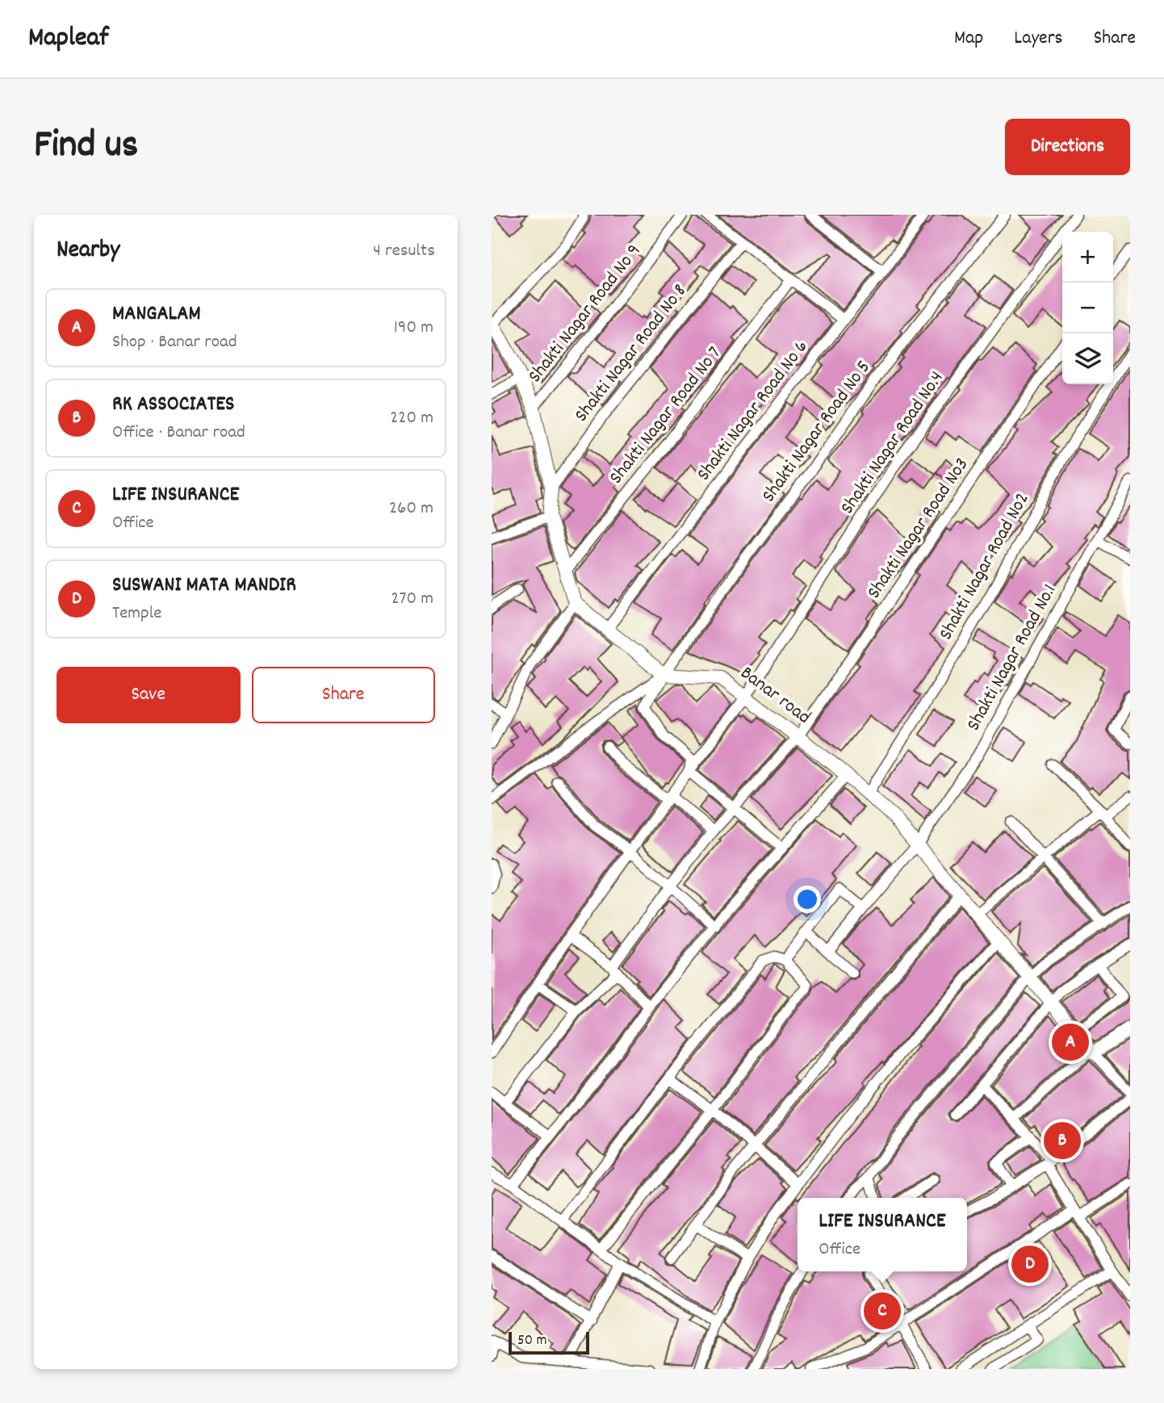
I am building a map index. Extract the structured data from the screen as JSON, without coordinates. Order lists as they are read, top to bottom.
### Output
{
  "streets": {
    "street": [
      "Shakti Nagar Road No 9",
      "Shakti Nagar Road No 8",
      "Shakti Nagar Road No 6",
      "Shakti Nagar Road No 7",
      "Shakti Nagar Road No 5",
      "Shakti Nagar Road No.4",
      "Shakti Nagar Road No3",
      "Shakti Nagar Road No2",
      "Shakti Nagar Road No.1",
      "Banar road"
    ]
  },
  "crossings": [
    ["Shakti Nagar Road No 5", "Shakti Nagar Road No.4"],
    ["Shakti Nagar Road No 5", "Banar road"],
    ["Shakti Nagar Road No.4", "Banar road"],
    ["Shakti Nagar Road No3", "Banar road"],
    ["Shakti Nagar Road No2", "Banar road"],
    ["Shakti Nagar Road No.1", "Banar road"]
  ],
  "scale_bar": "50 m",
  "page": {
    "header": "Mapleaf",
    "nav": ["Map", "Layers", "Share"],
    "title": "Find us",
    "buttons": [
      "Directions",
      ["Save", "Share"]
    ],
    "heading": ["Nearby", "4 results"],
    "map_buttons": ["+", "−"],
    "list": [
      {
        "mark": "A",
        "name": "MANGALAM",
        "note": "Shop · Banar road",
        "value": "190 m"
      },
      {
        "mark": "B",
        "name": "RK ASSOCIATES",
        "note": "Office · Banar road",
        "value": "220 m"
      },
      {
        "mark": "C",
        "name": "LIFE INSURANCE",
        "note": "Office",
        "value": "260 m"
      },
      {
        "mark": "D",
        "name": "SUSWANI MATA MANDIR",
        "note": "Temple",
        "value": "270 m"
      }
    ],
    "pins": [
      "A",
      "B",
      "D",
      "C"
    ],
    "popup": ["LIFE INSURANCE", "Office"],
    "scale": "50 m"
  }
}
